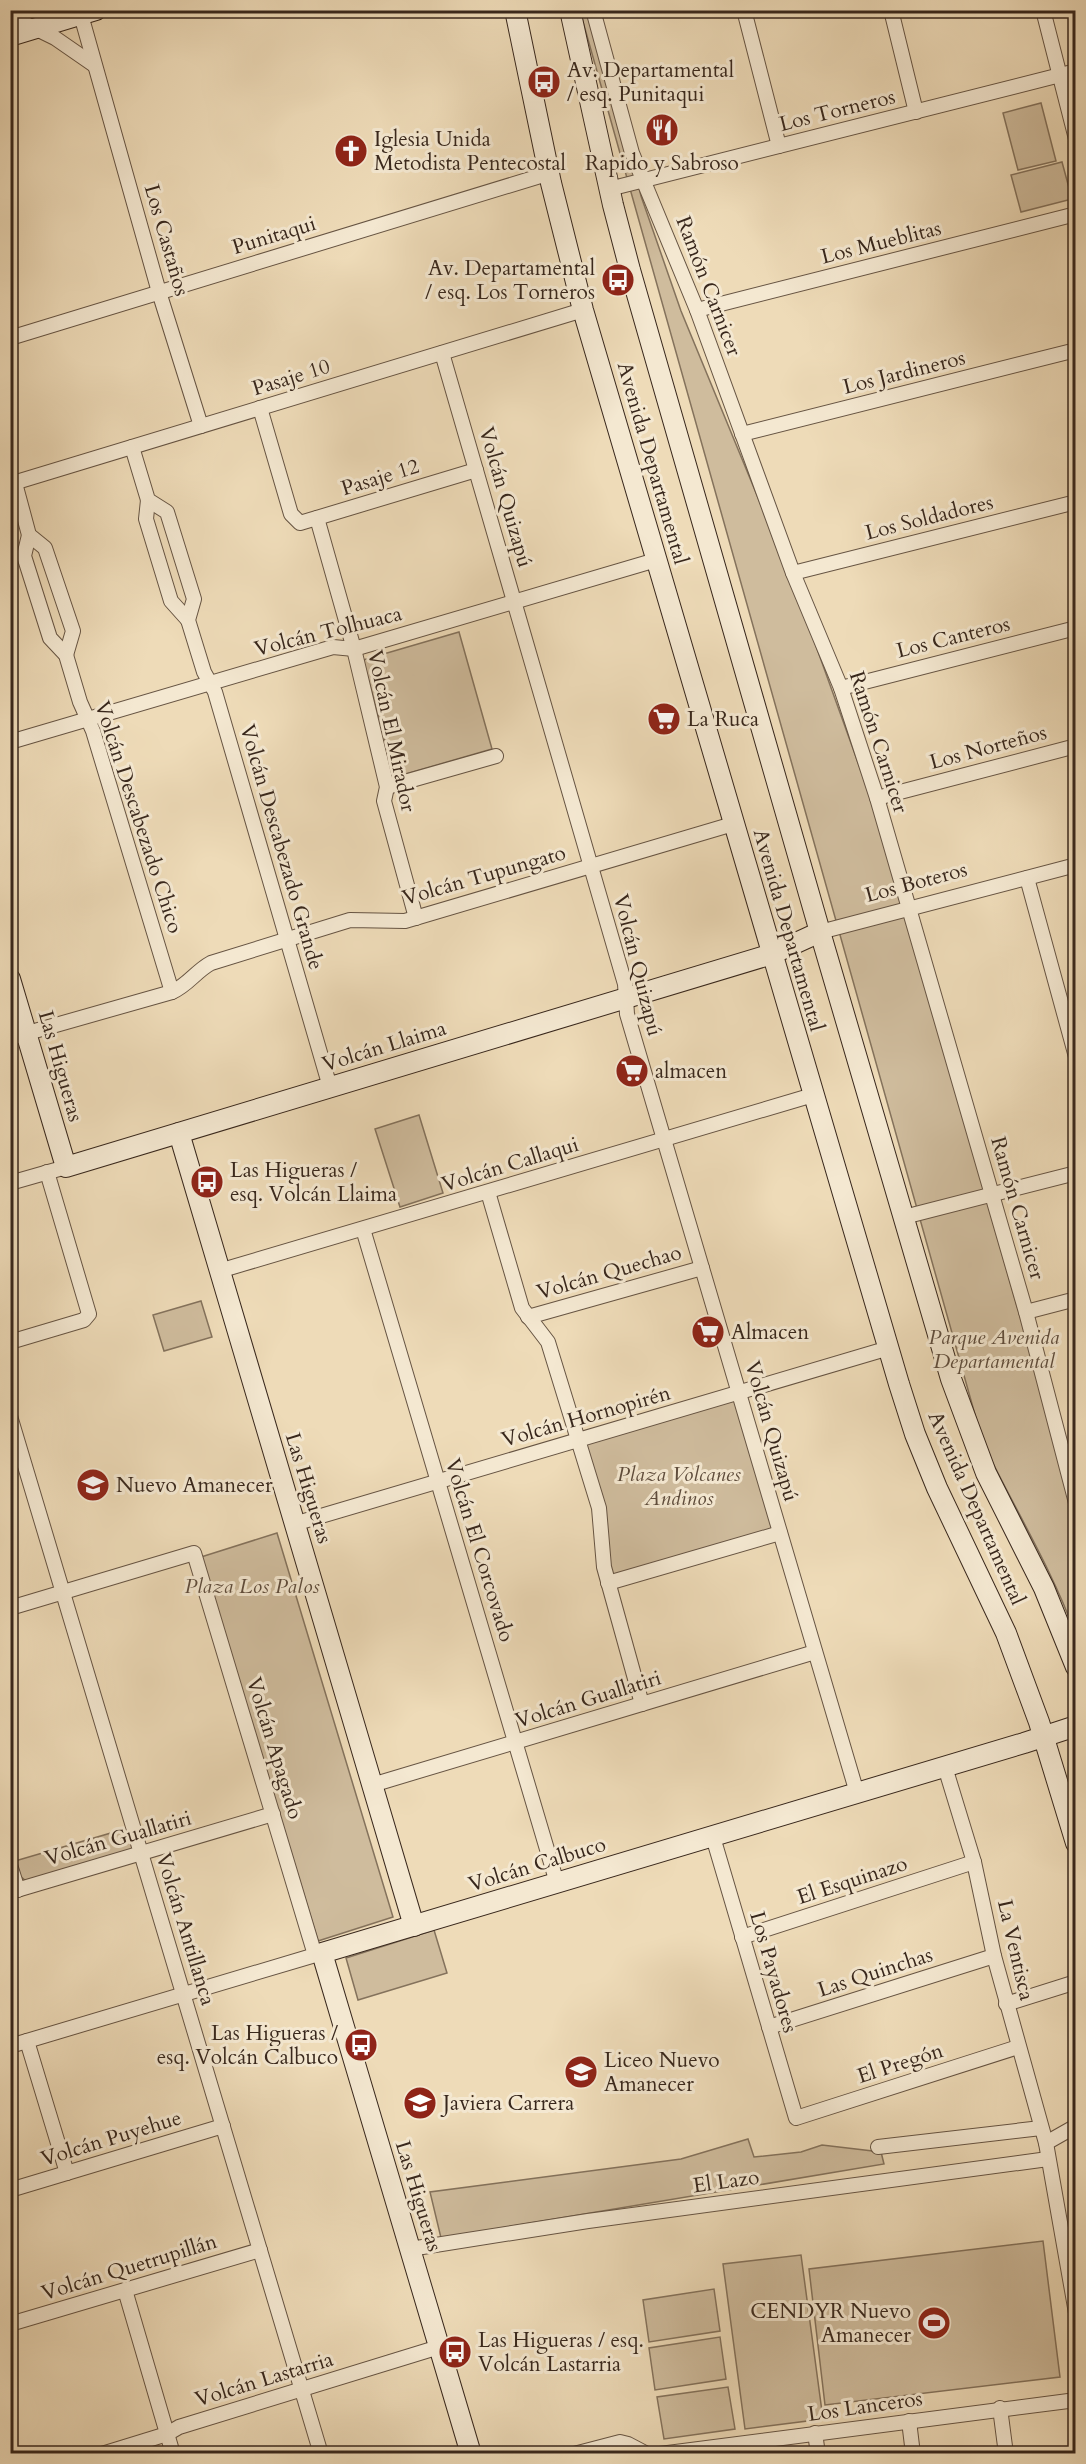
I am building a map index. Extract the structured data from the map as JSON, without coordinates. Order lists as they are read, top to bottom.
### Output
{
  "streets": {
    "main road": [
      "Avenida Departamental",
      "Los Boteros",
      "Volcán Llaima",
      "Las Higueras",
      "Volcán Calbuco"
    ],
    "street": [
      "Los Torneros",
      "Punitaqui",
      "Los Castaños",
      "Los Mueblitas",
      "Ramón Carnicer",
      "Los Jardineros",
      "Pasaje 10",
      "Pasaje 12",
      "Volcán Quizapú",
      "Los Soldadores",
      "Volcán Tolhuaca",
      "Los Canteros",
      "Volcán El Mirador",
      "Los Norteños",
      "Volcán Descabezado Chico",
      "Volcán Descabezado Grande",
      "Volcán Tupungato",
      "Volcán Callaqui",
      "Volcán Quechao",
      "Volcán Hornopirén",
      "Volcán El Corcovado",
      "Volcán Guallatiri",
      "Volcán Apagado",
      "El Esquinazo",
      "Volcán Antillanca",
      "La Ventisca",
      "Los Payadores",
      "Las Quinchas",
      "El Pregón",
      "Volcán Puyehue",
      "El Lazo",
      "Volcán Quetrupillán",
      "Volcán Lastarria",
      "Los Lanceros"
    ]
  },
  "crossings": [
    ["Los Torneros", "Ramón Carnicer"],
    ["Los Torneros", "Avenida Departamental"],
    ["Punitaqui", "Los Castaños"],
    ["Punitaqui", "Avenida Departamental"],
    ["Los Castaños", "Pasaje 10"],
    ["Los Mueblitas", "Ramón Carnicer"],
    ["Ramón Carnicer", "Los Jardineros"],
    ["Ramón Carnicer", "Los Soldadores"],
    ["Ramón Carnicer", "Los Canteros"],
    ["Ramón Carnicer", "Los Norteños"],
    ["Ramón Carnicer", "Los Boteros"],
    ["Pasaje 10", "Avenida Departamental"],
    ["Pasaje 10", "Pasaje 12"],
    ["Pasaje 10", "Volcán Quizapú"],
    ["Pasaje 10", "Volcán Descabezado Chico"],
    ["Pasaje 10", "Volcán Descabezado Grande"],
    ["Avenida Departamental", "Volcán Tolhuaca"],
    ["Avenida Departamental", "Volcán Tupungato"],
    ["Avenida Departamental", "Los Boteros"],
    ["Avenida Departamental", "Volcán Llaima"],
    ["Avenida Departamental", "Volcán Callaqui"],
    ["Avenida Departamental", "Volcán Hornopirén"],
    ["Avenida Departamental", "Volcán Calbuco"],
    ["Pasaje 12", "Volcán Quizapú"],
    ["Pasaje 12", "Volcán El Mirador"],
    ["Volcán Quizapú", "Volcán Tolhuaca"],
    ["Volcán Quizapú", "Volcán Tupungato"],
    ["Volcán Quizapú", "Volcán Llaima"],
    ["Volcán Quizapú", "Volcán Callaqui"],
    ["Volcán Quizapú", "Volcán Quechao"],
    ["Volcán Quizapú", "Volcán Hornopirén"],
    ["Volcán Quizapú", "Volcán Guallatiri"],
    ["Volcán Quizapú", "Volcán Calbuco"],
    ["Volcán Tolhuaca", "Volcán El Mirador"],
    ["Volcán Tolhuaca", "Volcán Descabezado Chico"],
    ["Volcán Tolhuaca", "Volcán Descabezado Grande"],
    ["Volcán El Mirador", "Volcán Tupungato"],
    ["Volcán Descabezado Chico", "Volcán Tupungato"],
    ["Volcán Descabezado Grande", "Volcán Tupungato"],
    ["Volcán Descabezado Grande", "Volcán Llaima"],
    ["Volcán Tupungato", "Las Higueras"],
    ["Los Boteros", "Volcán Llaima"],
    ["Volcán Llaima", "Las Higueras"],
    ["Las Higueras", "Volcán Callaqui"],
    ["Las Higueras", "Volcán Hornopirén"],
    ["Las Higueras", "Volcán Guallatiri"],
    ["Las Higueras", "Volcán Apagado"],
    ["Las Higueras", "Volcán Calbuco"],
    ["Las Higueras", "El Lazo"],
    ["Las Higueras", "Volcán Lastarria"],
    ["Volcán Callaqui", "Volcán El Corcovado"],
    ["Volcán Hornopirén", "Volcán El Corcovado"],
    ["Volcán El Corcovado", "Volcán Guallatiri"],
    ["Volcán El Corcovado", "Volcán Calbuco"],
    ["Volcán Guallatiri", "Volcán Apagado"],
    ["Volcán Guallatiri", "Volcán Antillanca"],
    ["Volcán Apagado", "Volcán Calbuco"],
    ["Volcán Apagado", "Volcán Antillanca"],
    ["Volcán Calbuco", "Volcán Antillanca"],
    ["Volcán Calbuco", "La Ventisca"],
    ["Volcán Calbuco", "Los Payadores"],
    ["El Esquinazo", "La Ventisca"],
    ["El Esquinazo", "Los Payadores"],
    ["Volcán Antillanca", "Volcán Puyehue"],
    ["Volcán Antillanca", "Volcán Quetrupillán"],
    ["Volcán Antillanca", "Volcán Lastarria"],
    ["La Ventisca", "Las Quinchas"],
    ["La Ventisca", "El Pregón"],
    ["La Ventisca", "El Lazo"],
    ["Los Payadores", "Las Quinchas"],
    ["Los Payadores", "El Pregón"]
  ],
  "parks": ["Parque Avenida Departamental", "Plaza Volcanes Andinos", "Plaza Los Palos"],
  "places": {
    "bus stop": [
      "Av. Departamental / esq. Punitaqui",
      "Av. Departamental / esq. Los Torneros",
      "Las Higueras / esq. Volcán Llaima",
      "Las Higueras / esq. Volcán Calbuco",
      "Las Higueras / esq. Volcán Lastarria"
    ],
    "restaurant": ["Rapido y Sabroso"],
    "church": ["Iglesia Unida Metodista Pentecostal"],
    "supermarket": ["La Ruca", "almacen", "Almacen"],
    "school or university": ["Nuevo Amanecer", "Liceo Nuevo Amanecer", "Javiera Carrera"],
    "sports": ["CENDYR Nuevo Amanecer"]
  }
}
